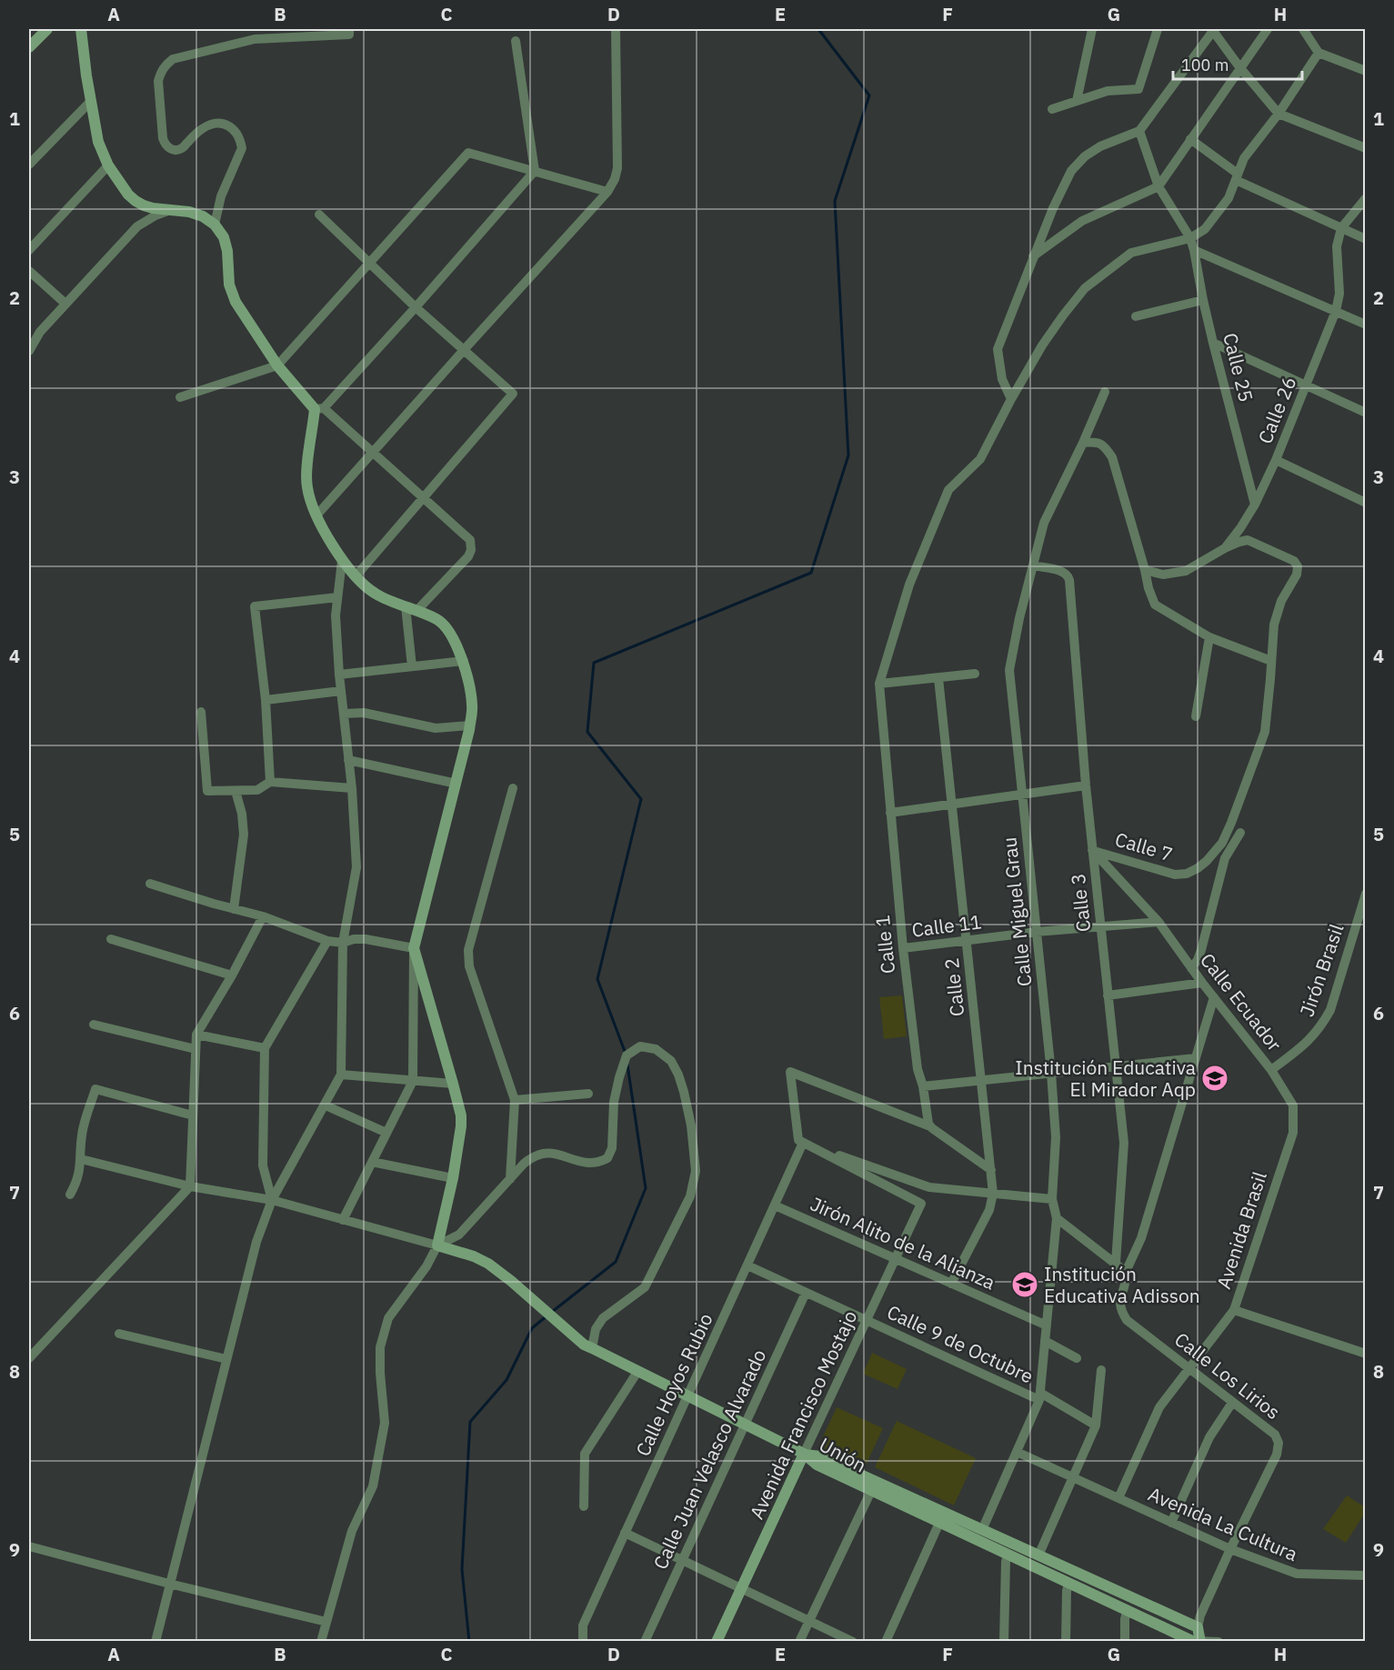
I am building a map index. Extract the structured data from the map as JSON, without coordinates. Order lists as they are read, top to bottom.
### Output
{
  "streets": {
    "street": [
      "Calle 25",
      "Calle 26",
      "Calle 7",
      "Calle 3",
      "Calle Miguel Grau",
      "Calle 11",
      "Calle 1",
      "Jirón Brasil",
      "Calle 2",
      "Calle Ecuador",
      "Avenida Brasil",
      "Jirón Alito de la Alianza",
      "Calle 9 de Octubre",
      "Calle Los Lirios",
      "Calle Hoyos Rubio",
      "Avenida Francisco Mostajo",
      "Unión",
      "Calle Juan Velasco Alvarado",
      "Avenida La Cultura"
    ]
  },
  "crossings": [
    ["Calle 25", "Calle 26"],
    ["Calle 26", "Calle 7"],
    ["Calle 7", "Calle 3"],
    ["Calle 7", "Calle Ecuador"],
    ["Calle 3", "Calle Miguel Grau"],
    ["Calle 3", "Calle 11"],
    ["Calle 3", "Calle Ecuador"],
    ["Calle Miguel Grau", "Calle 11"],
    ["Calle Miguel Grau", "Jirón Alito de la Alianza"],
    ["Calle Miguel Grau", "Calle 9 de Octubre"],
    ["Calle Miguel Grau", "Unión"],
    ["Calle Miguel Grau", "Avenida La Cultura"],
    ["Calle 11", "Calle 1"],
    ["Calle 11", "Calle 2"],
    ["Calle 11", "Calle Ecuador"],
    ["Jirón Brasil", "Calle Ecuador"],
    ["Calle 2", "Jirón Alito de la Alianza"],
    ["Calle Ecuador", "Avenida Brasil"],
    ["Calle Ecuador", "Calle Los Lirios"],
    ["Avenida Brasil", "Calle Los Lirios"],
    ["Avenida Brasil", "Avenida La Cultura"],
    ["Jirón Alito de la Alianza", "Calle Hoyos Rubio"],
    ["Jirón Alito de la Alianza", "Avenida Francisco Mostajo"],
    ["Calle 9 de Octubre", "Calle Hoyos Rubio"],
    ["Calle 9 de Octubre", "Avenida Francisco Mostajo"],
    ["Calle 9 de Octubre", "Calle Juan Velasco Alvarado"],
    ["Calle Los Lirios", "Unión"],
    ["Calle Los Lirios", "Avenida La Cultura"],
    ["Calle Hoyos Rubio", "Avenida Francisco Mostajo"],
    ["Avenida Francisco Mostajo", "Unión"]
  ],
  "places": {
    "school or university": ["Institución Educativa El Mirador Aqp", "Institución Educativa Adisson"]
  },
  "scale_bar": "100 m",
  "grid": {
    "columns": [
      "A",
      "B",
      "C",
      "D",
      "E",
      "F",
      "G",
      "H"
    ],
    "rows": [
      "1",
      "2",
      "3",
      "4",
      "5",
      "6",
      "7",
      "8",
      "9"
    ]
  }
}
